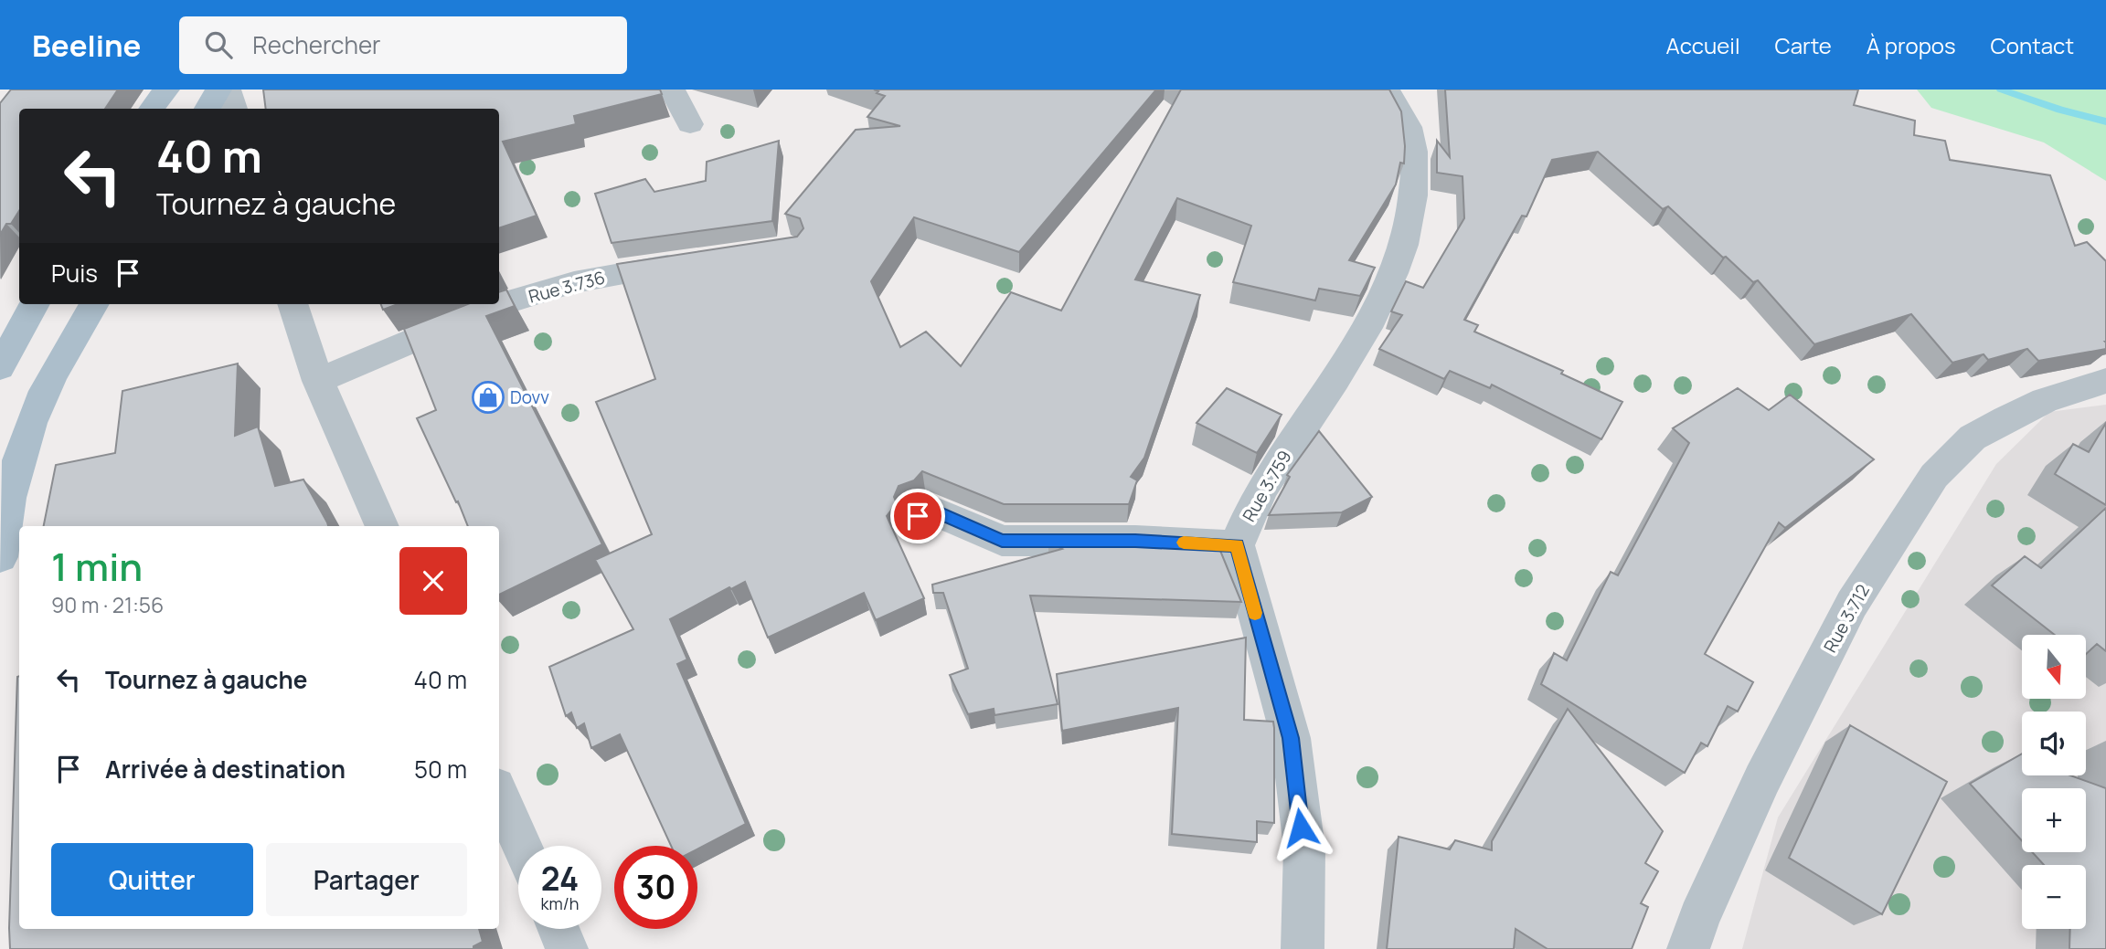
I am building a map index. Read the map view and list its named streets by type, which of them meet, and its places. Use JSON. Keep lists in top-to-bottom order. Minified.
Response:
{"streets":{"street":["Rue 3.736","Rue 3.759","Rue 3.712"]},"places":{"shop":["Dovv"]},"north":"bottom","page":{"header":"Beeline","search":"Rechercher","nav":["Accueil","Carte","À propos","Contact"],"turn":["40 m","Tournez à gauche"],"then":"Puis","heading":["1 min","90 m · 21:56"],"map_buttons":["+","−"],"list":[{"name":"Tournez à gauche","value":"40 m"},{"name":"Arrivée à destination","value":"50 m"}],"buttons":["Quitter","Partager"],"speed":"24 km/h","limit":"30"}}
